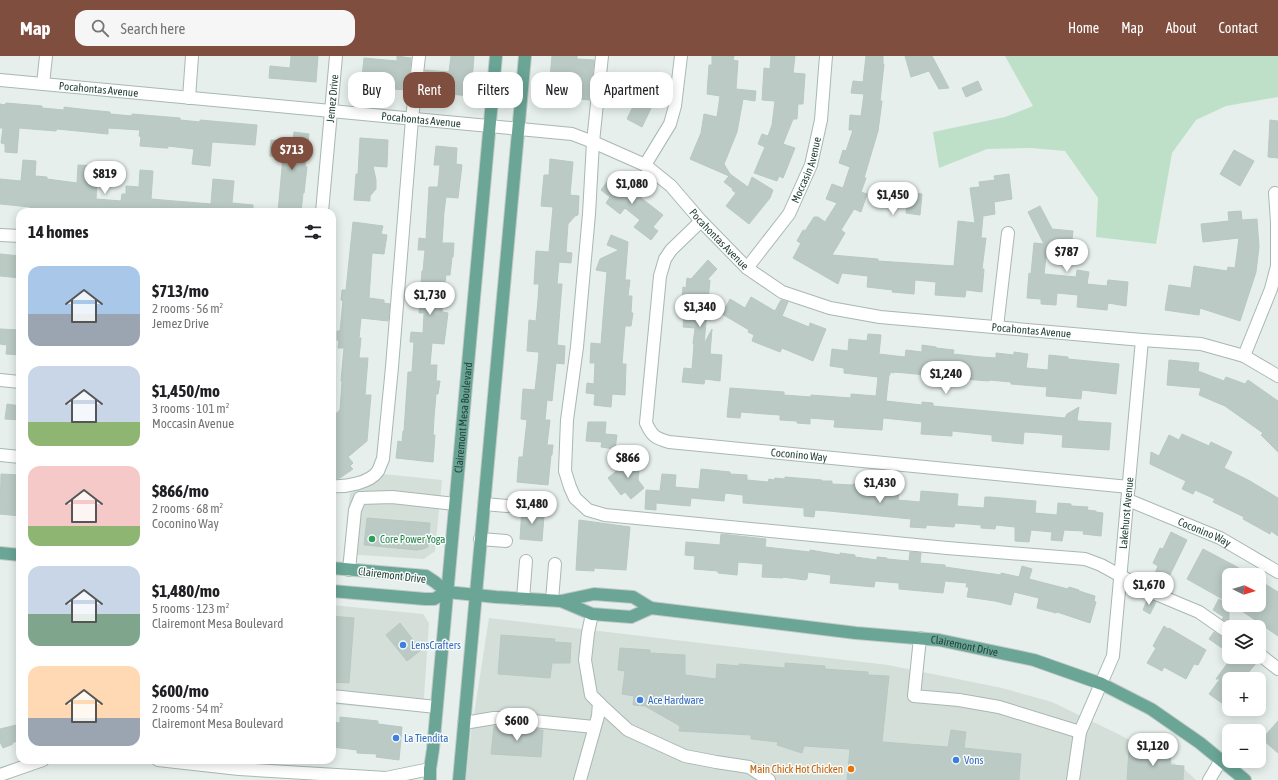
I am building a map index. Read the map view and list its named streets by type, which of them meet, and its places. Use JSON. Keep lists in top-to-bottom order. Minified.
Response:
{"streets":{"main road":["Clairemont Mesa Boulevard","Clairemont Drive"],"street":["Pocahontas Avenue","Jemez Drive","Moccasin Avenue","Coconino Way","Lakehurst Avenue"]},"crossings":[["Pocahontas Avenue","Jemez Drive"],["Pocahontas Avenue","Moccasin Avenue"],["Pocahontas Avenue","Clairemont Mesa Boulevard"],["Pocahontas Avenue","Coconino Way"],["Pocahontas Avenue","Lakehurst Avenue"],["Clairemont Mesa Boulevard","Clairemont Drive"],["Coconino Way","Lakehurst Avenue"],["Lakehurst Avenue","Clairemont Drive"]],"places":["Core Power Yoga","LensCrafters","Ace Hardware","La Tiendita","Vons","Main Chick Hot Chicken"],"north":"right","page":{"header":"Map","search":"Search here","nav":["Home","Map","About","Contact"],"chip":["Buy","Rent","Filters","New","Apartment"],"price":["$713","$819","$1,080","$1,450","$787","$1,730","$1,340","$1,240","$866","$1,430","$1,480","$1,670","$600","$1,120"],"heading":"14 homes","list":[{"name":"$713/mo","note":"2 rooms · 56 m² · Jemez Drive"},{"name":"$1,450/mo","note":"3 rooms · 101 m² · Moccasin Avenue"},{"name":"$866/mo","note":"2 rooms · 68 m² · Coconino Way"},{"name":"$1,480/mo","note":"5 rooms · 123 m² · Clairemont Mesa Boulevard"},{"name":"$600/mo","note":"2 rooms · 54 m² · Clairemont Mesa Boulevard"}],"map_buttons":["+","−"]}}
